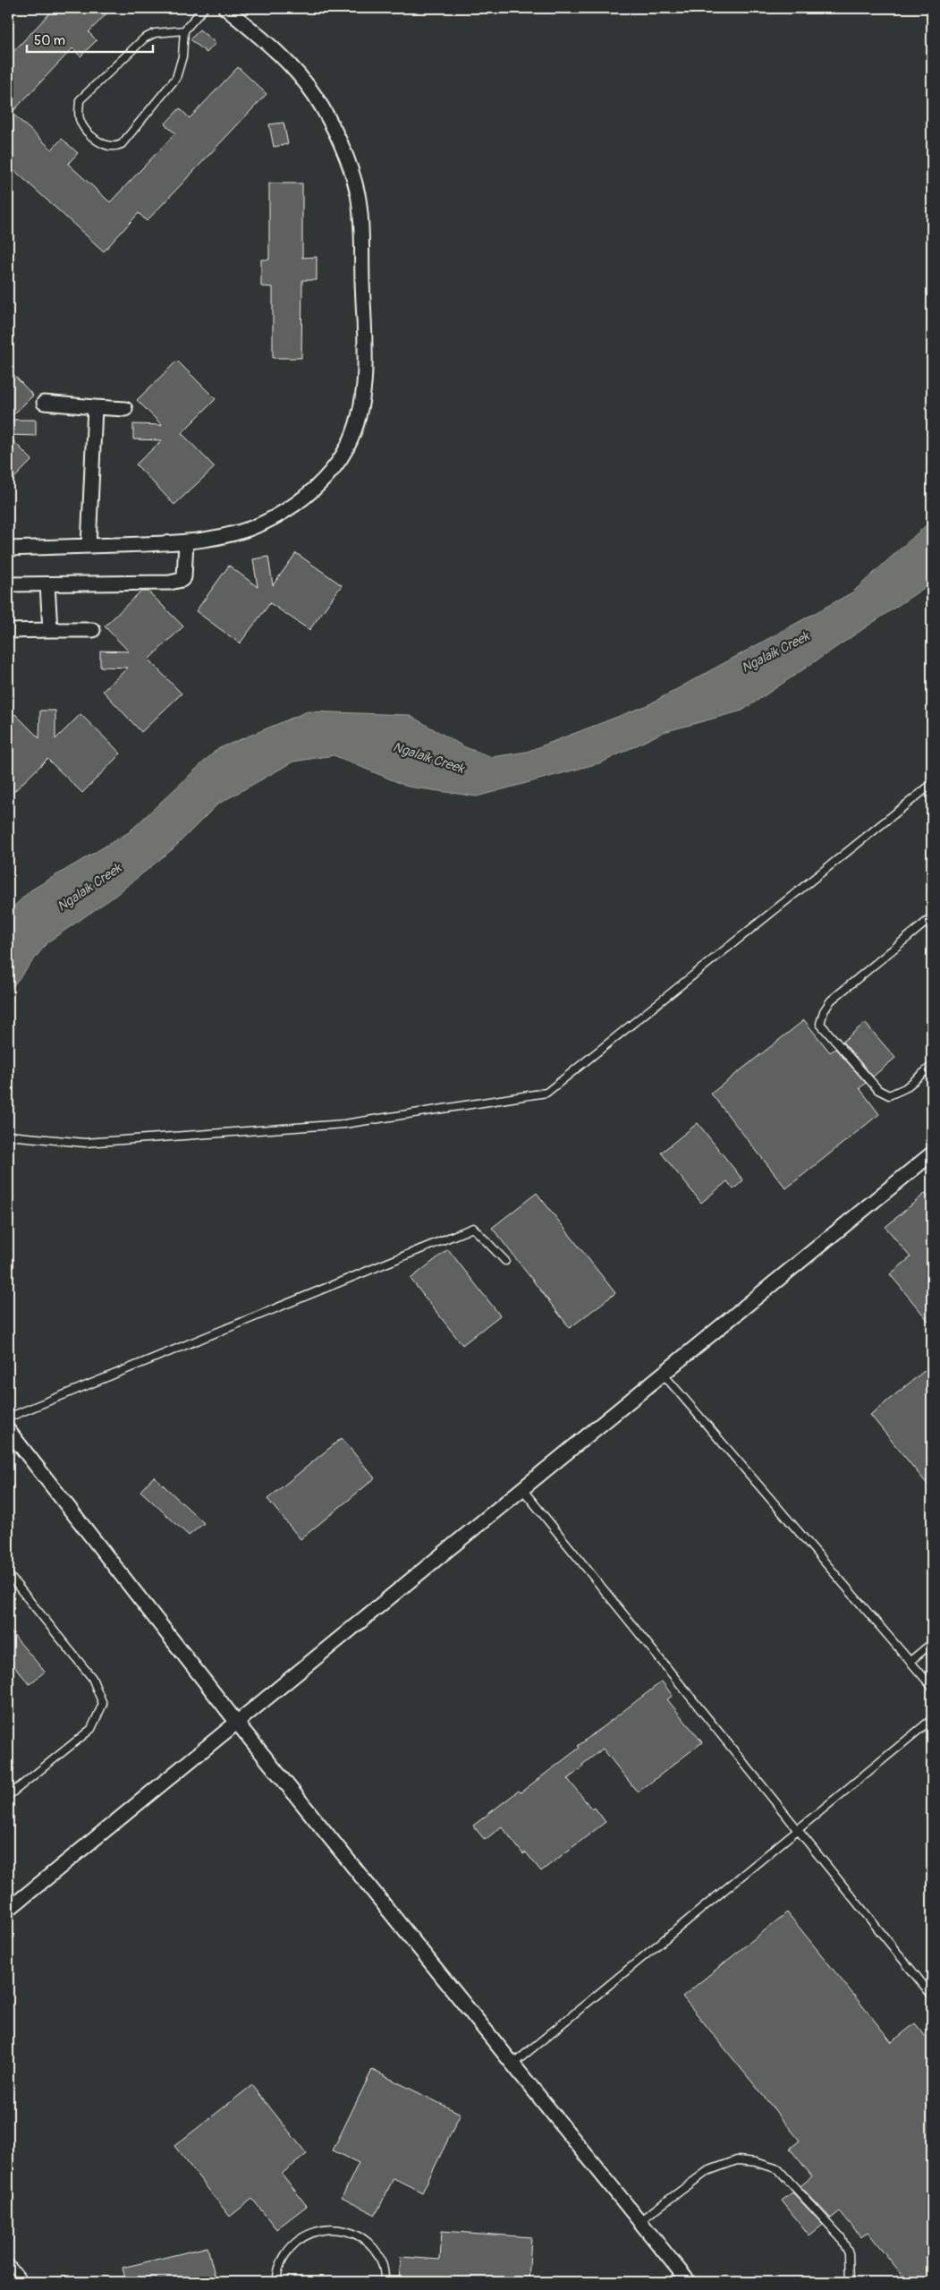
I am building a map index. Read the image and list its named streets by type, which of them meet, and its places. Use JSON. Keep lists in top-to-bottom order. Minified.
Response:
{"water":["Ngalaik Creek"],"scale_bar":"50 m"}
